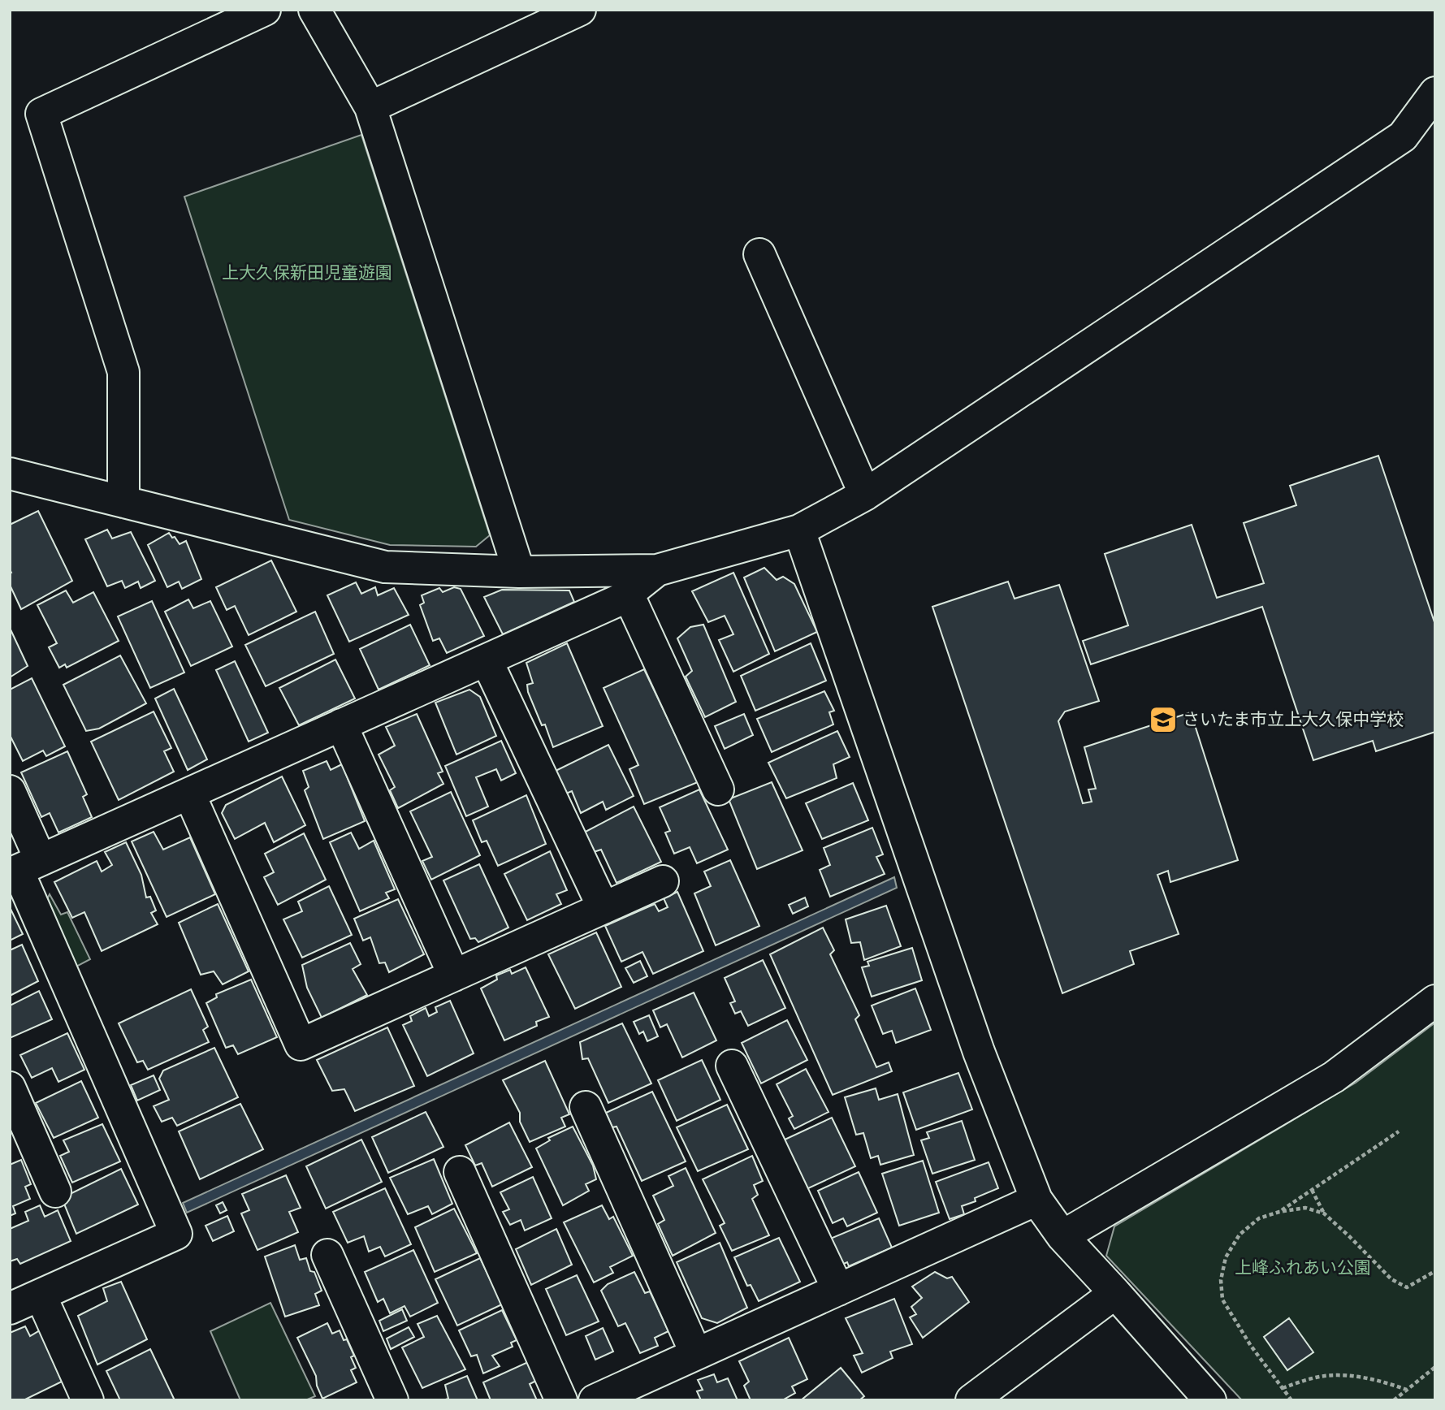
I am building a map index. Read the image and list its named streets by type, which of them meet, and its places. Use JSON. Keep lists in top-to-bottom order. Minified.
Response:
{"parks":["上大久保新田児童遊園","上峰ふれあい公園"],"places":{"school or university":["さいたま市立上大久保中学校"]}}
